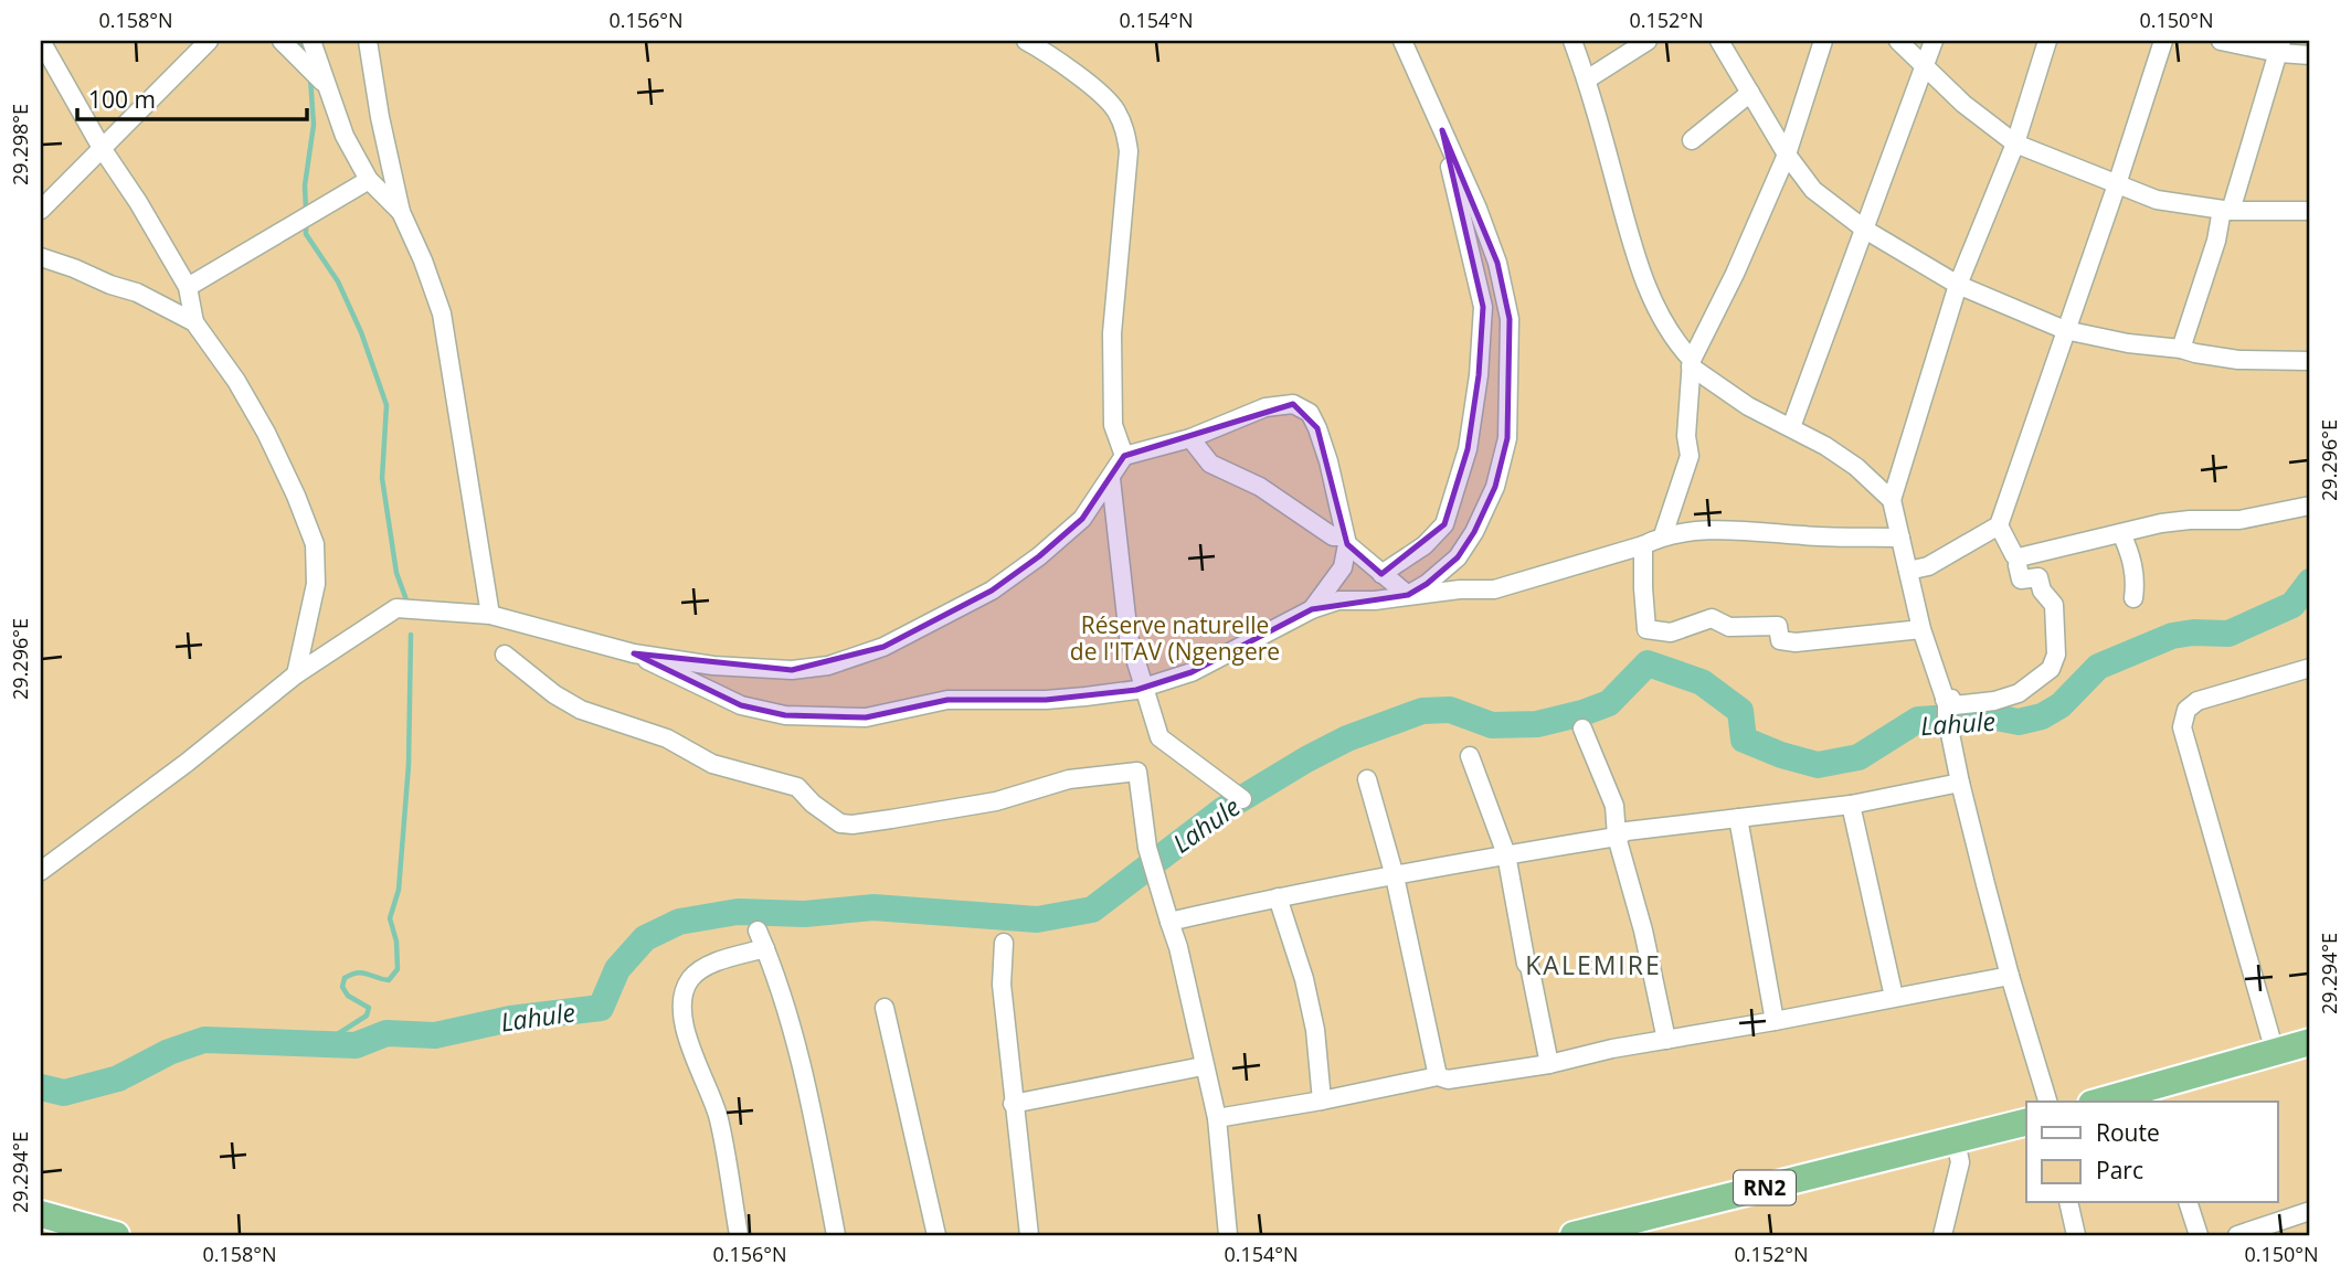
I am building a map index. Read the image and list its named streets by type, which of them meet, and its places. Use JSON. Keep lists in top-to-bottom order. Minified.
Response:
{"streets":{"highway":["RN2"]},"districts":["KALEMIRE"],"water":["Lahule"],"parks":["Réserve naturelle de l'ITAV (Ngengere"],"legend":["Route","Parc"],"scale_bar":"100 m","coordinates":["0.158°N","0.156°N","0.154°N","0.152°N","0.150°N","29.298°E","29.296°E","29.294°E"]}
